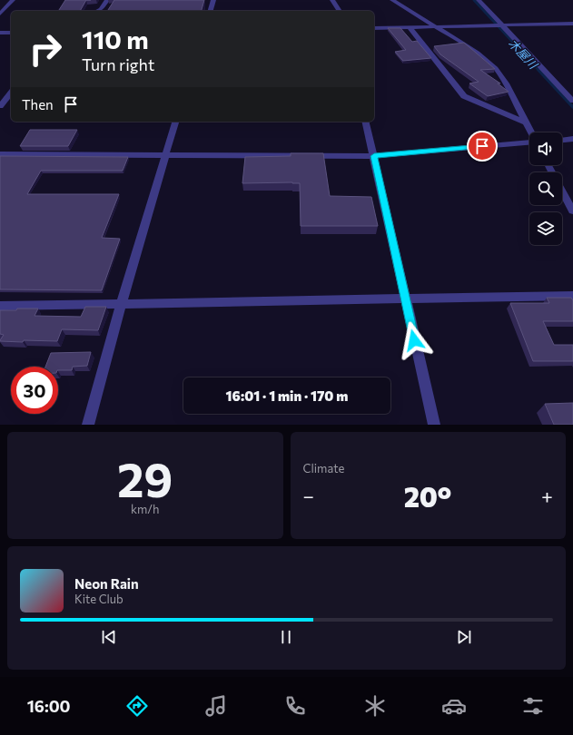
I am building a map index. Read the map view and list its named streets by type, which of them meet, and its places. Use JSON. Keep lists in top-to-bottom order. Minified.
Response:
{"water":["木屋川"],"page":{"turn":["110 m","Turn right"],"then":"Then","limit":"30","trip":"16:01 · 1 min · 170 m","tile":[["29","km/h"],"Climate"],"heat":["−","20°","+"],"song":["Neon Rain","Kite Club"],"tabs":"16:00"}}
